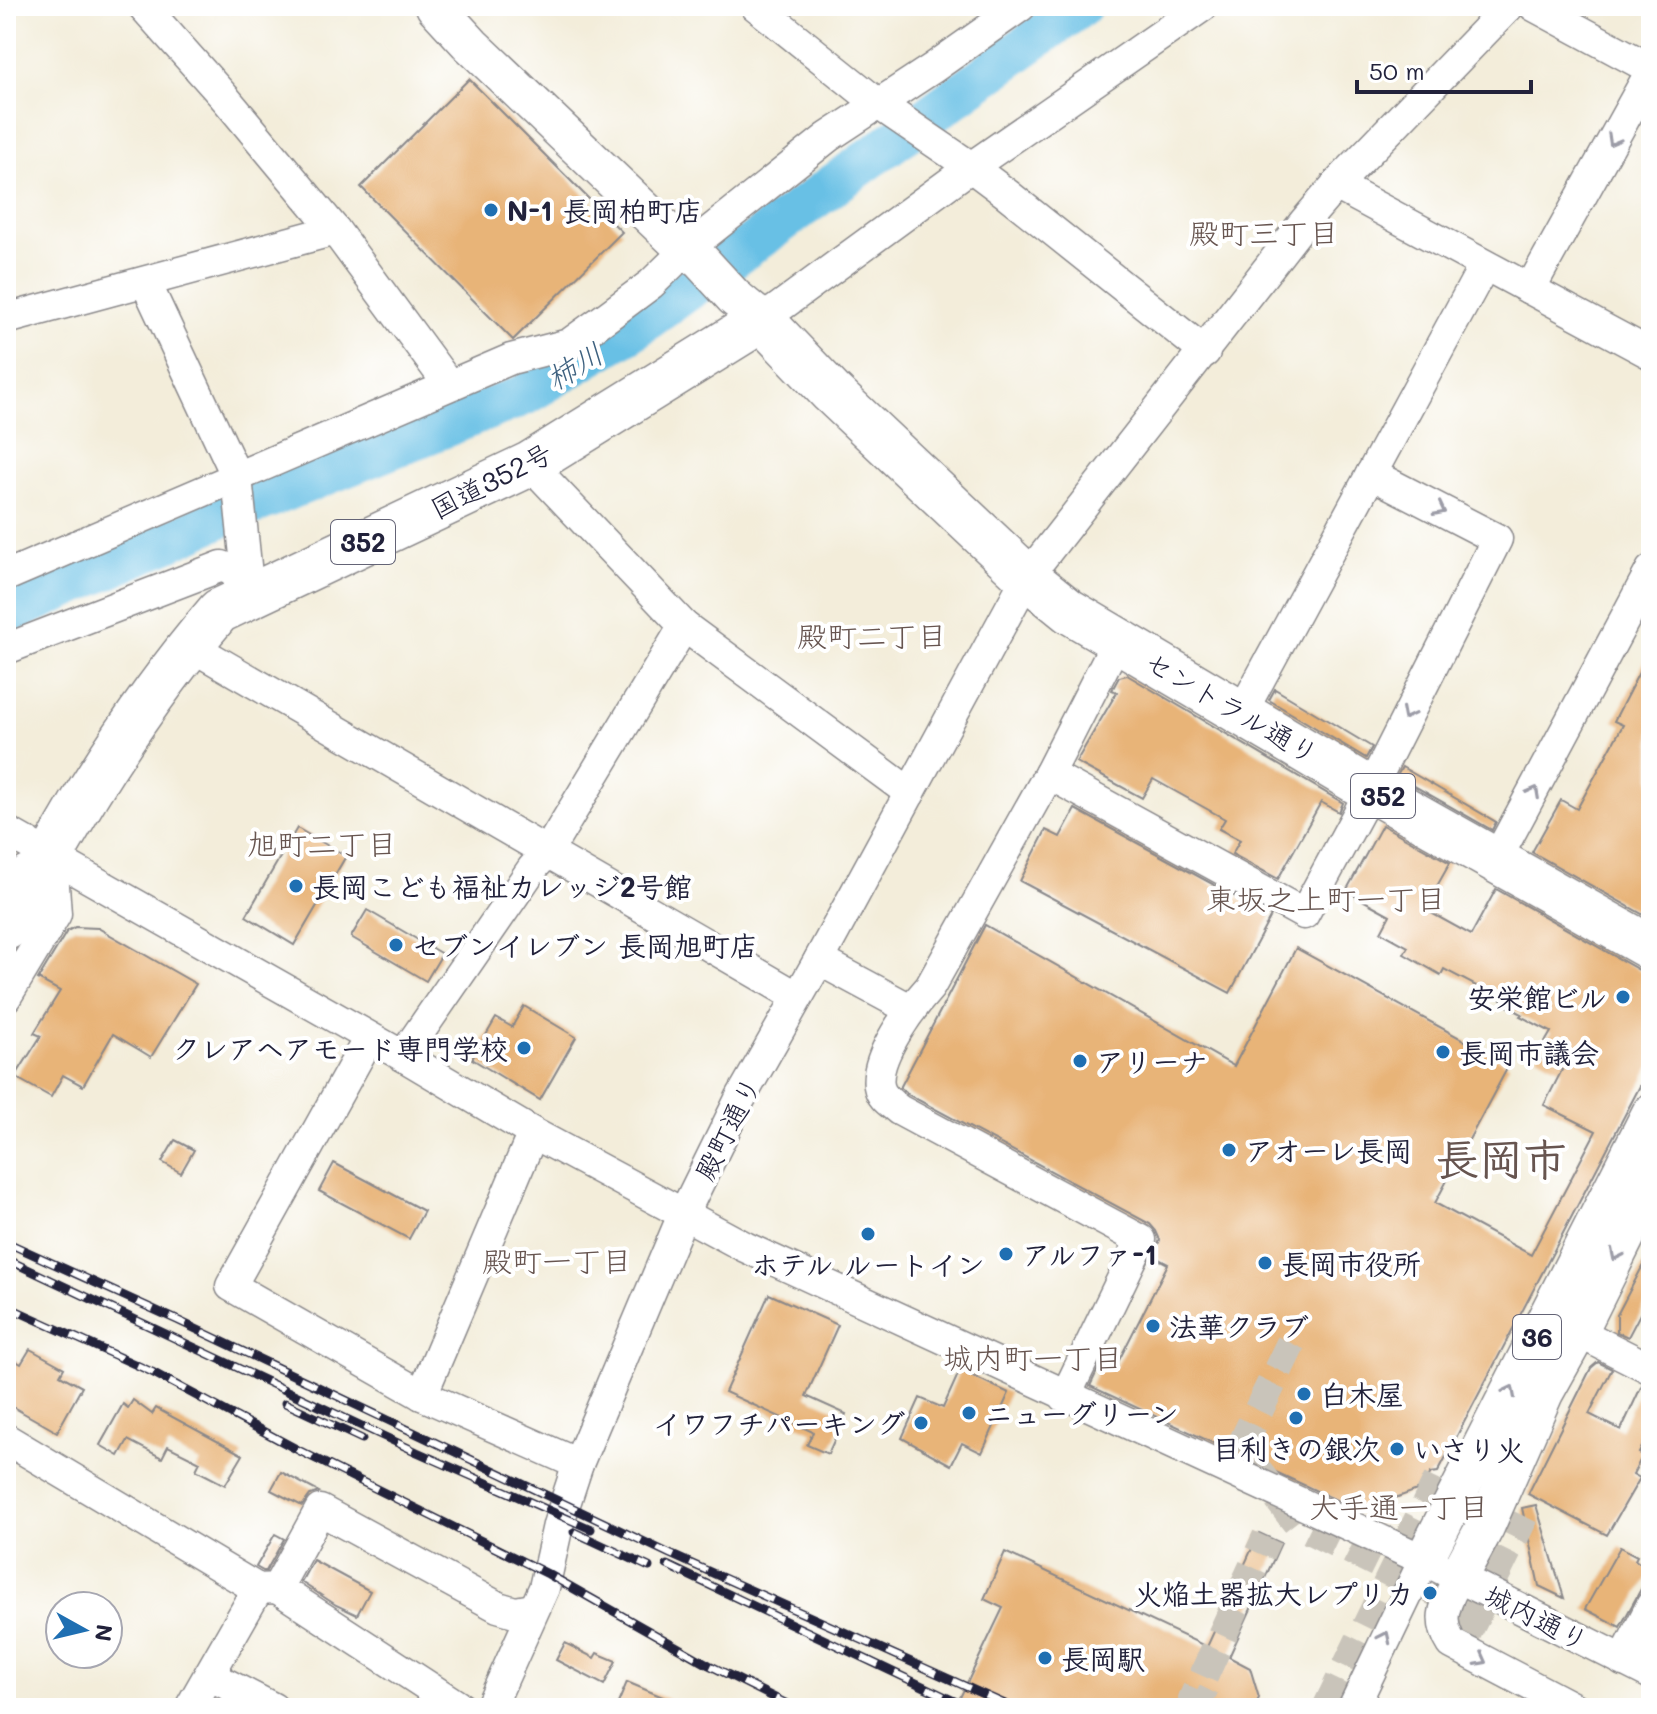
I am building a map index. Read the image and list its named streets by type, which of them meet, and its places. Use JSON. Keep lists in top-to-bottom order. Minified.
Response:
{"streets":{"highway":["国道352号","352","セントラル通り"],"main road":["36"],"street":["殿町通り","城内通り"]},"crossings":[["国道352号","352"],["国道352号","城内通り"],["352","セントラル通り"],["352","殿町通り"],["セントラル通り","殿町通り"],["殿町通り","城内通り"],["36","城内通り"]],"districts":["殿町三丁目","殿町二丁目","旭町二丁目","東坂之上町一丁目","長岡市","殿町一丁目","城内町一丁目","大手通一丁目"],"water":["柿川"],"places":["N-1 長岡柏町店","長岡こども福祉カレッジ2号館","セブンイレブン 長岡旭町店","安栄館ビル","クレアヘアモード専門学校","長岡市議会","アリーナ","アオーレ長岡","ホテル ルートイン","アルファ-1","長岡市役所","法華クラブ","白木屋","ニューグリーン","目利きの銀次","イワフチパーキング","いさり火","火焔土器拡大レプリカ","長岡駅"],"scale_bar":"50 m","north":"right"}
